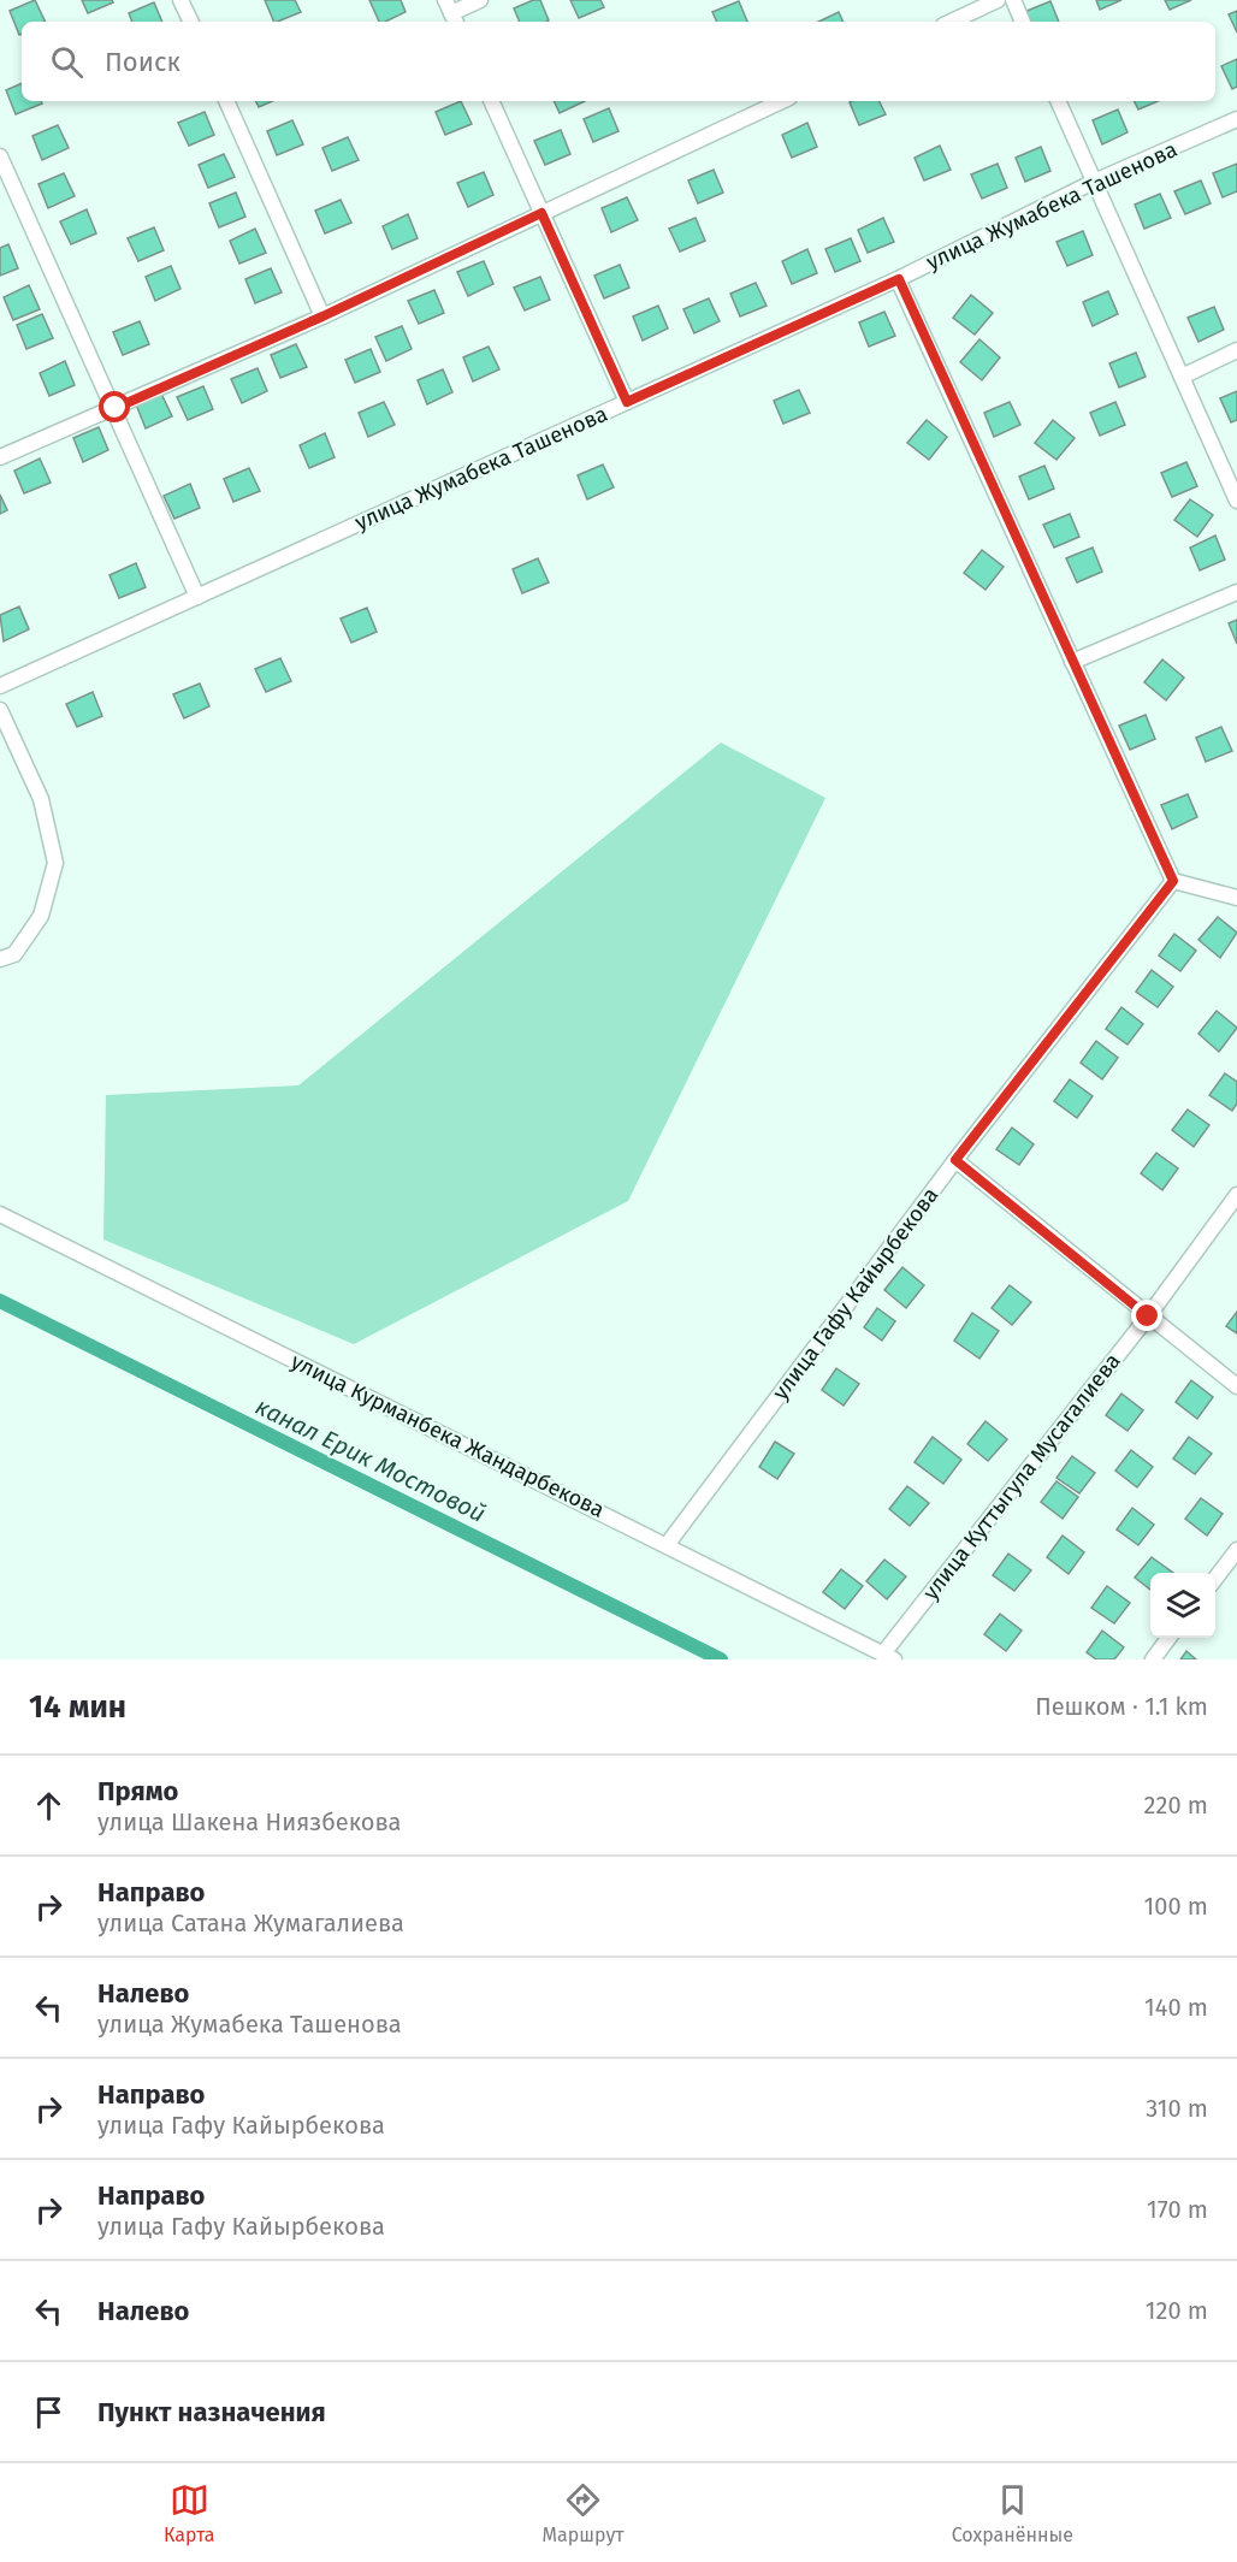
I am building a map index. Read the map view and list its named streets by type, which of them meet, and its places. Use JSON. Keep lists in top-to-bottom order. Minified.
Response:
{"streets":{"street":["улица Жумабека Ташенова","улица Гафу Кайырбекова","улица Курманбека Жандарбекова","улица Куттыгула Мусагалиева"]},"crossings":[["улица Гафу Кайырбекова","улица Курманбека Жандарбекова"],["улица Курманбека Жандарбекова","улица Куттыгула Мусагалиева"]],"water":["канал Ерик Мостовой"],"page":{"search":"Поиск","heading":["14 мин","Пешком · 1.1 km"],"list":[["Прямо","улица Шакена Ниязбекова","220 m"],["Направо","улица Сатана Жумагалиева","100 m"],["Налево","улица Жумабека Ташенова","140 m"],["Направо","улица Гафу Кайырбекова","310 m"],["Направо","улица Гафу Кайырбекова","170 m"],["Налево","120 m"],"Пункт назначения"],"nav":["Карта","Маршрут","Сохранённые"]}}
